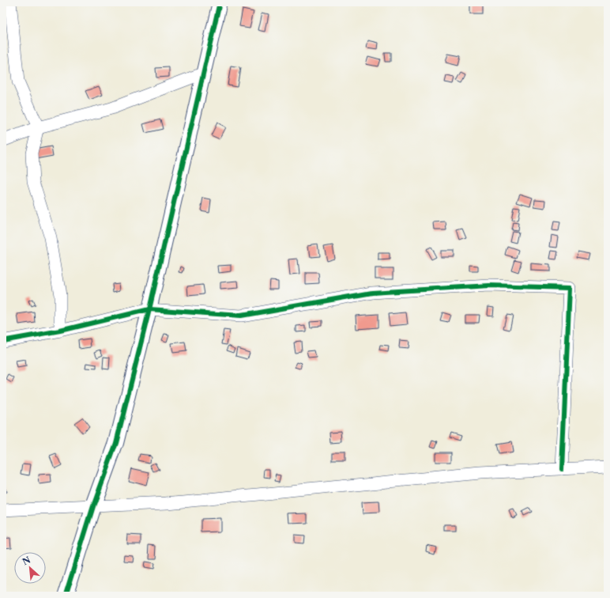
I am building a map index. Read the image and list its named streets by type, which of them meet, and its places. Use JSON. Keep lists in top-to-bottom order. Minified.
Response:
{"north":"top left"}
